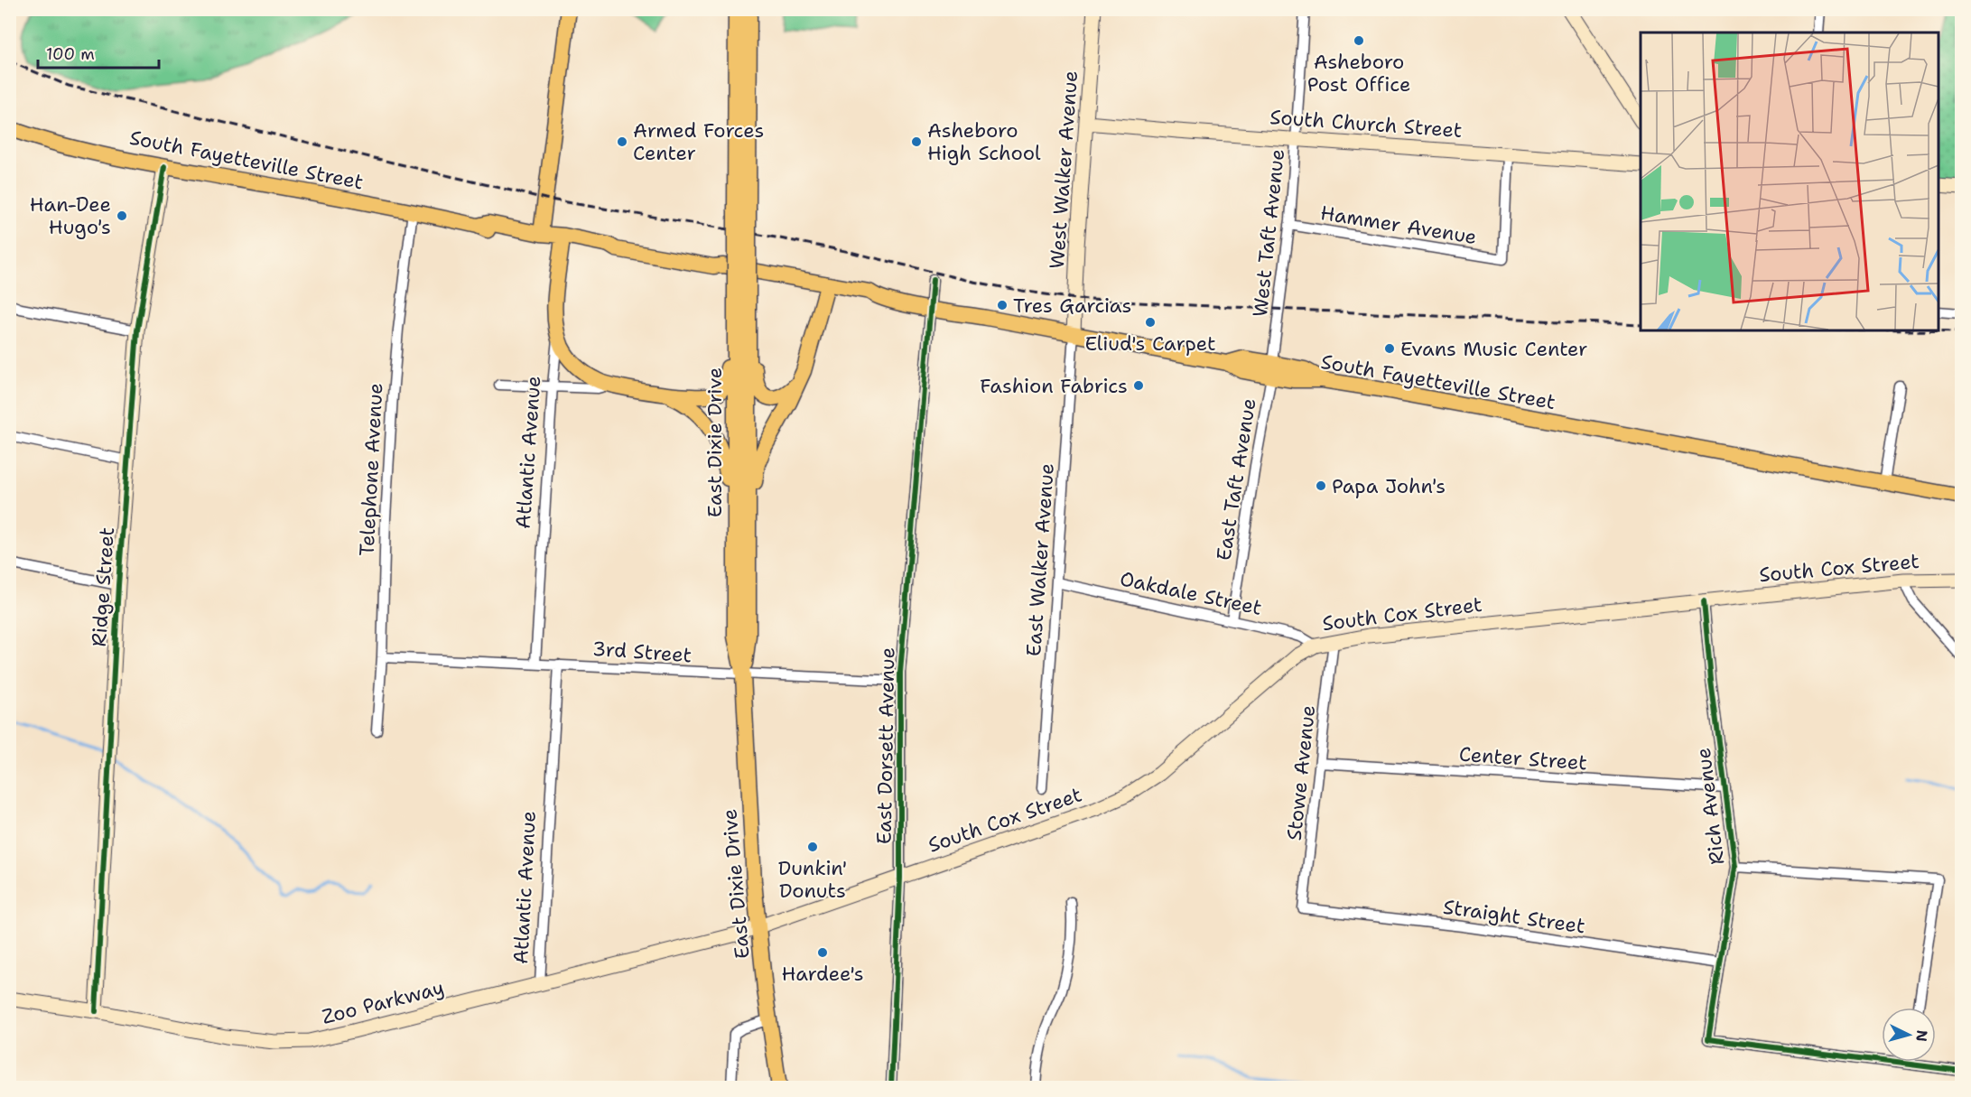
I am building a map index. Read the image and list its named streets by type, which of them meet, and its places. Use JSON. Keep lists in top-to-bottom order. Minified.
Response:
{"streets":{"main road":["South Church Street","South Fayetteville Street","West Walker Avenue","East Dixie Drive","Atlantic Avenue","South Cox Street","Ridge Street","Zoo Parkway"],"street":["Hammer Avenue","West Taft Avenue","Telephone Avenue","East Taft Avenue","East Walker Avenue","Oakdale Street","3rd Street","East Dorsett Avenue","Center Street","Stowe Avenue","Rich Avenue","Straight Street"]},"crossings":[["South Church Street","West Walker Avenue"],["South Church Street","Hammer Avenue"],["South Church Street","West Taft Avenue"],["South Fayetteville Street","West Walker Avenue"],["South Fayetteville Street","West Taft Avenue"],["South Fayetteville Street","Atlantic Avenue"],["South Fayetteville Street","Telephone Avenue"],["South Fayetteville Street","East Taft Avenue"],["South Fayetteville Street","East Walker Avenue"],["South Fayetteville Street","Ridge Street"],["South Fayetteville Street","East Dorsett Avenue"],["West Walker Avenue","East Walker Avenue"],["Hammer Avenue","West Taft Avenue"],["West Taft Avenue","East Taft Avenue"],["East Dixie Drive","South Cox Street"],["East Dixie Drive","3rd Street"],["East Dixie Drive","Zoo Parkway"],["Atlantic Avenue","3rd Street"],["Atlantic Avenue","Zoo Parkway"],["Telephone Avenue","3rd Street"],["East Taft Avenue","Oakdale Street"],["East Walker Avenue","Oakdale Street"],["South Cox Street","Oakdale Street"],["South Cox Street","East Dorsett Avenue"],["South Cox Street","Stowe Avenue"],["South Cox Street","Rich Avenue"],["South Cox Street","Zoo Parkway"],["Ridge Street","Zoo Parkway"],["3rd Street","East Dorsett Avenue"],["Center Street","Stowe Avenue"],["Center Street","Rich Avenue"],["Stowe Avenue","Straight Street"],["Rich Avenue","Straight Street"]],"places":["Asheboro Post Office","Armed Forces Center","Asheboro High School","Han-Dee Hugo's","Tres Garcias","Eliud's Carpet","Evans Music Center","Fashion Fabrics","Papa John's","Dunkin' Donuts","Hardee's"],"scale_bar":"100 m","north":"right"}
